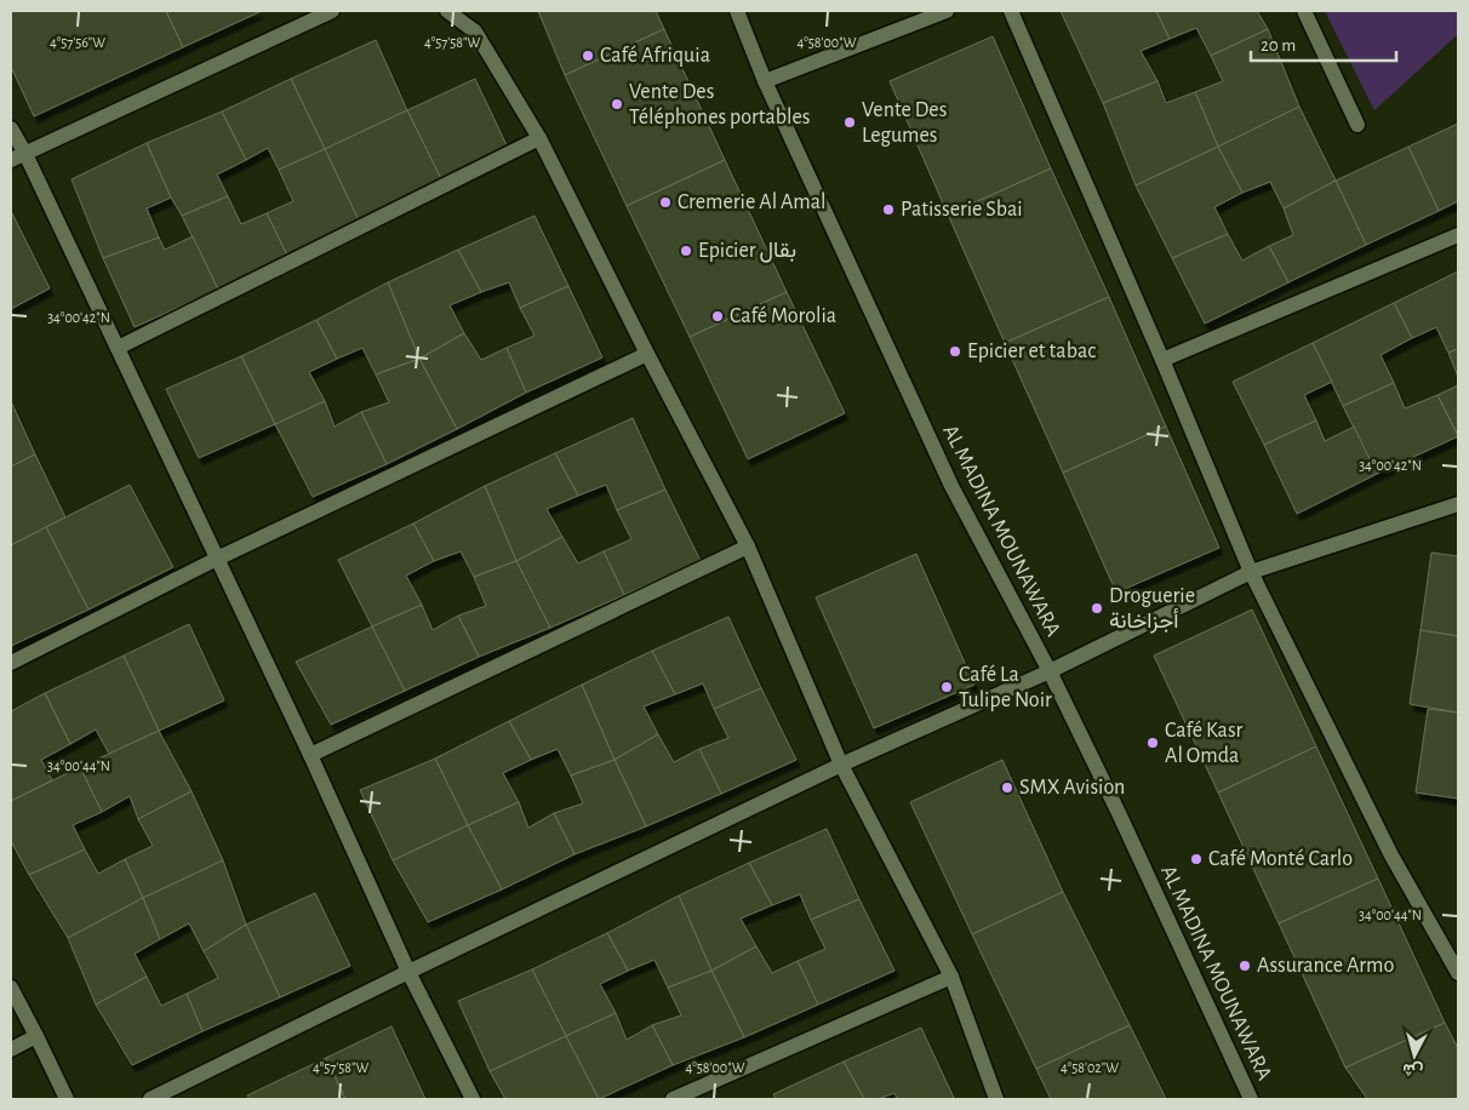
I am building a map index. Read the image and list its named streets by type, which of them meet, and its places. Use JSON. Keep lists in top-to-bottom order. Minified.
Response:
{"streets":{"street":["AL MADINA MOUNAWARA"]},"places":["Café Afriquia","Vente Des Téléphones portables","Vente Des Legumes","Cremerie Al Amal","Patisserie Sbai","Epicier بقال","Café Morolia","Epicier et tabac","Droguerie أجزاخانة","Café La Tulipe Noir","Café Kasr Al Omda","SMX Avision","Café Monté Carlo","Assurance Armo"],"scale_bar":"20 m","north":"bottom","coordinates":["4°57'56\"W","4°57'58\"W","4°58'00\"W","34°00'42\"N","34°00'44\"N","4°58'02\"W"]}
